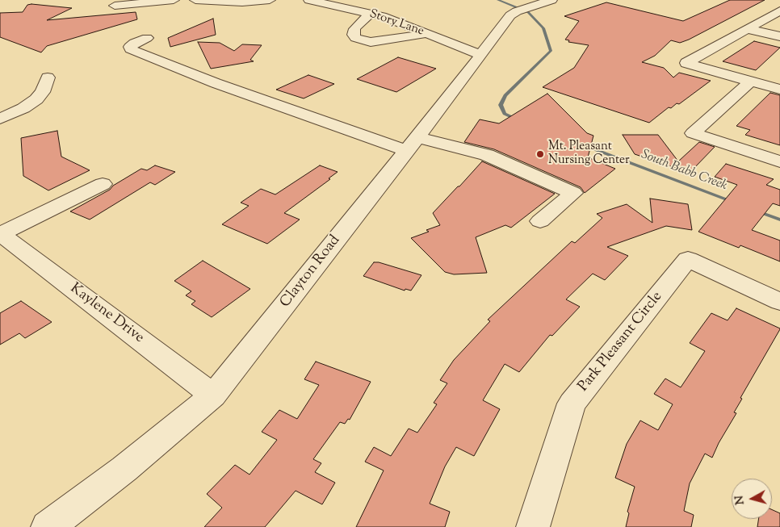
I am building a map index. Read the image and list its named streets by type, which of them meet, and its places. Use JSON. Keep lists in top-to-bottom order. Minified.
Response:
{"streets":{"street":["Story Lane","Clayton Road","Kaylene Drive","Park Pleasant Circle"]},"crossings":[["Story Lane","Clayton Road"],["Clayton Road","Kaylene Drive"]],"water":["South Babb Creek"],"places":["Mt. Pleasant Nursing Center"],"north":"left"}
